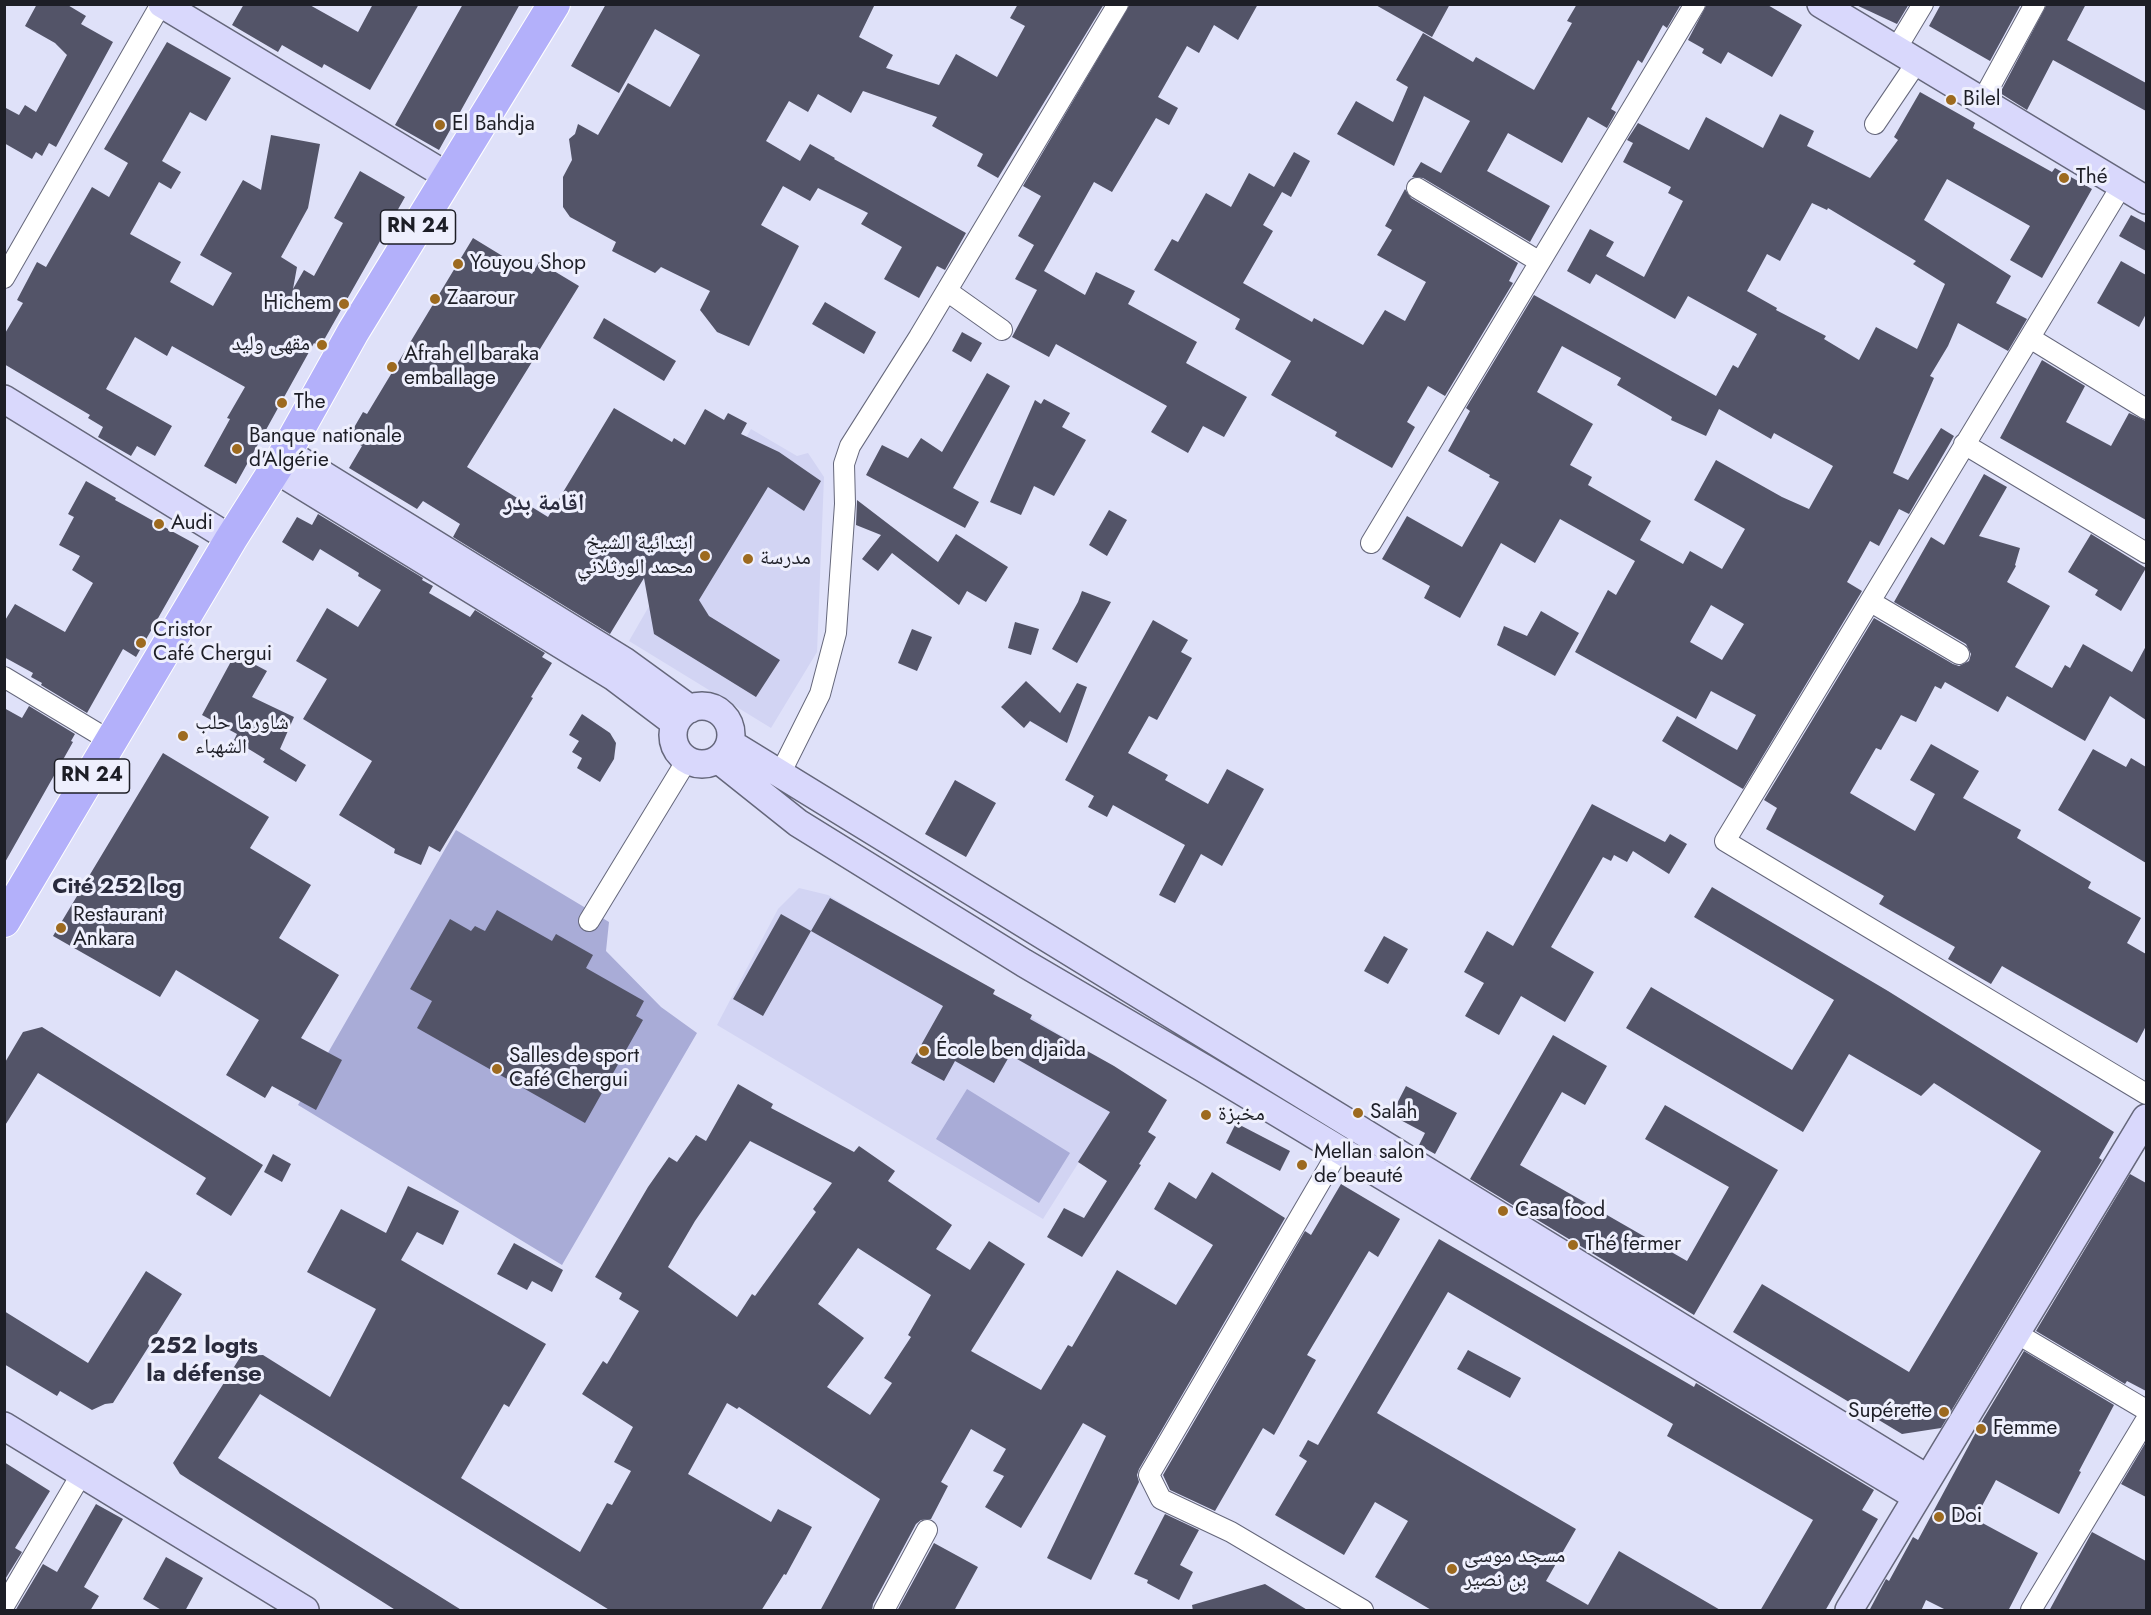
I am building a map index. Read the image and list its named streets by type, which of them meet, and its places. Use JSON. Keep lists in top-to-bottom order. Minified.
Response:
{"streets":{"main road":["RN 24"]},"districts":["اقامة بدر","Cité 252 log","252 logts la défense"],"places":["Bilel","El Bahdja","Thé","Youyou Shop","Zaarour","Hichem","مقهى وليد","Afrah el baraka emballage","The","Banque nationale d'Algérie","Audi","ابتدائية الشيخ محمد الورثلاني","مدرسة","Cristor Café Chergui","شاورما حلب الشهباء","Restaurant Ankara","École ben djaida","Salles de sport Café Chergui","Salah","مخبزة","Mellan salon de beauté","Casa food","Thé fermer","Supérette","Femme","Doi","مسجد موسى بن نصير"]}
